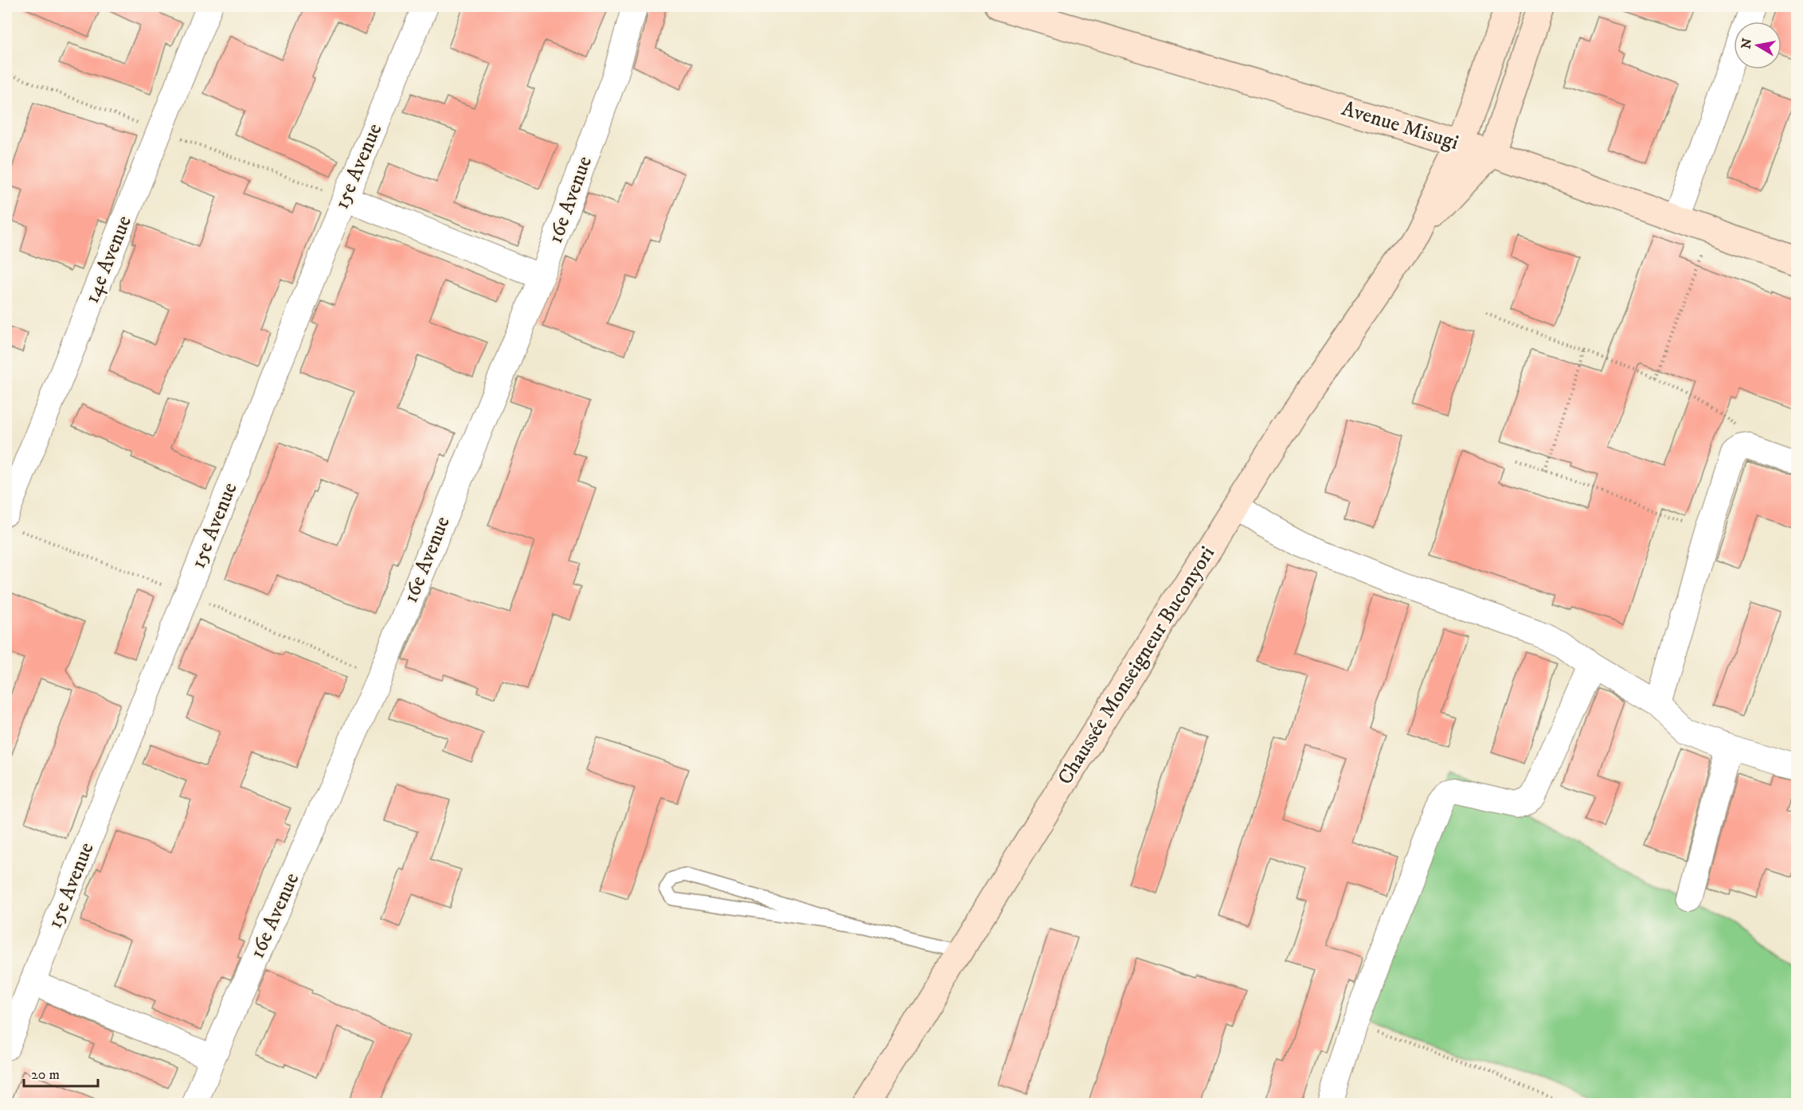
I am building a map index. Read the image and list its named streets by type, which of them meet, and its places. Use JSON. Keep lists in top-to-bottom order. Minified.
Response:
{"streets":{"street":["Avenue Misugi","15e Avenue","16e Avenue","14e Avenue","Chaussée Monseigneur Buconyori"]},"crossings":[["Avenue Misugi","Chaussée Monseigneur Buconyori"]],"scale_bar":"20 m","north":"left"}
